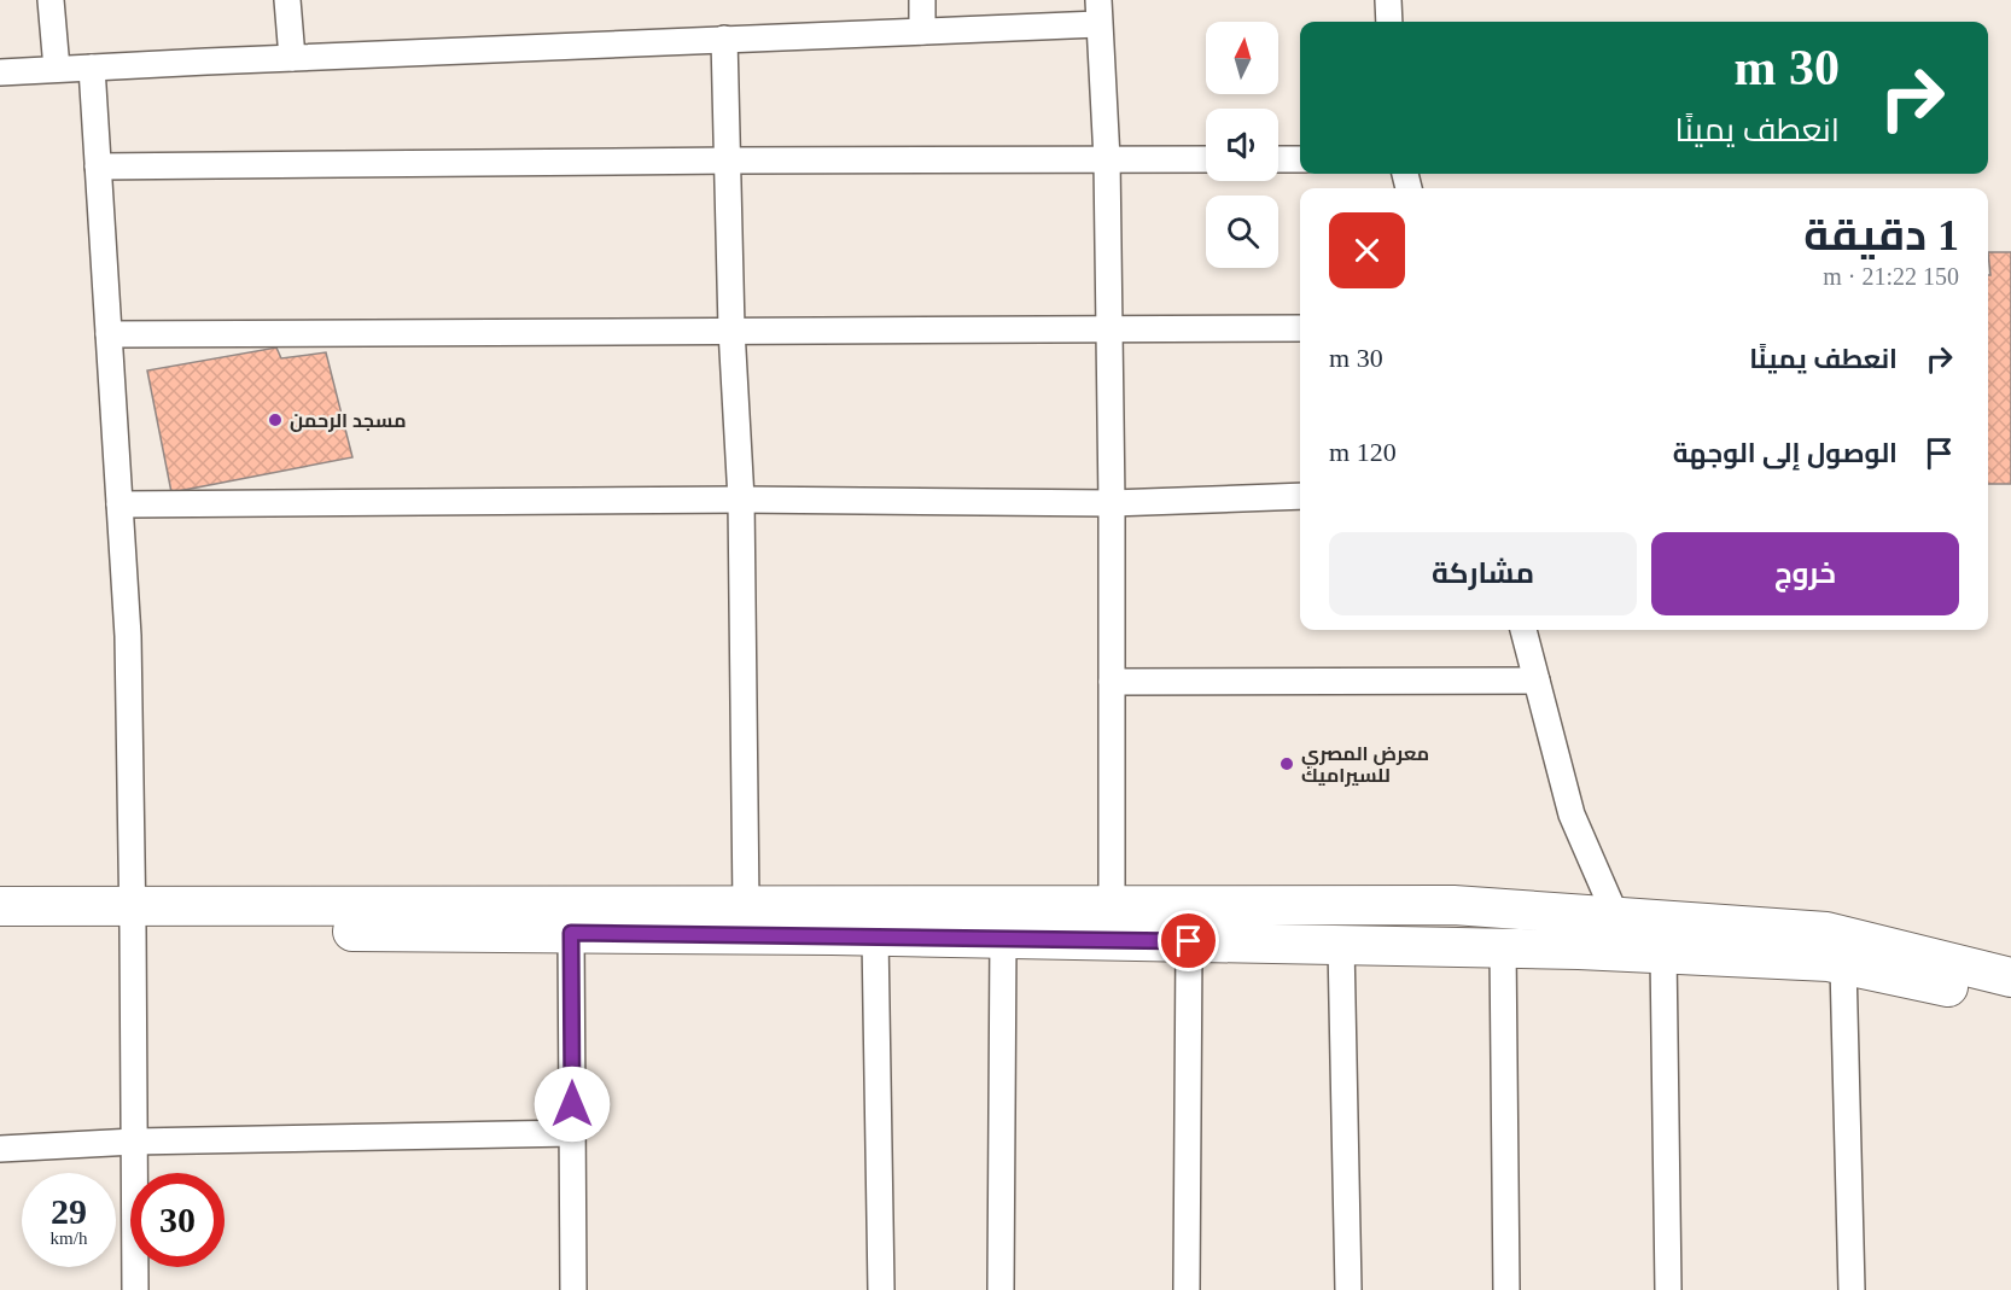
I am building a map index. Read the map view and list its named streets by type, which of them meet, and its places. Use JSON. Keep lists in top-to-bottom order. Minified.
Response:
{"places":["مسجد الرحمن","معرض المصري للسيراميك"],"north":"top","page":{"turn":["30 m","انعطف يمينًا"],"heading":["1 دقيقة","150 m · 21:22"],"list":[{"name":"انعطف يمينًا","value":"30 m"},{"name":"الوصول إلى الوجهة","value":"120 m"}],"buttons":["خروج","مشاركة"],"speed":"29 km/h","limit":"30"}}
